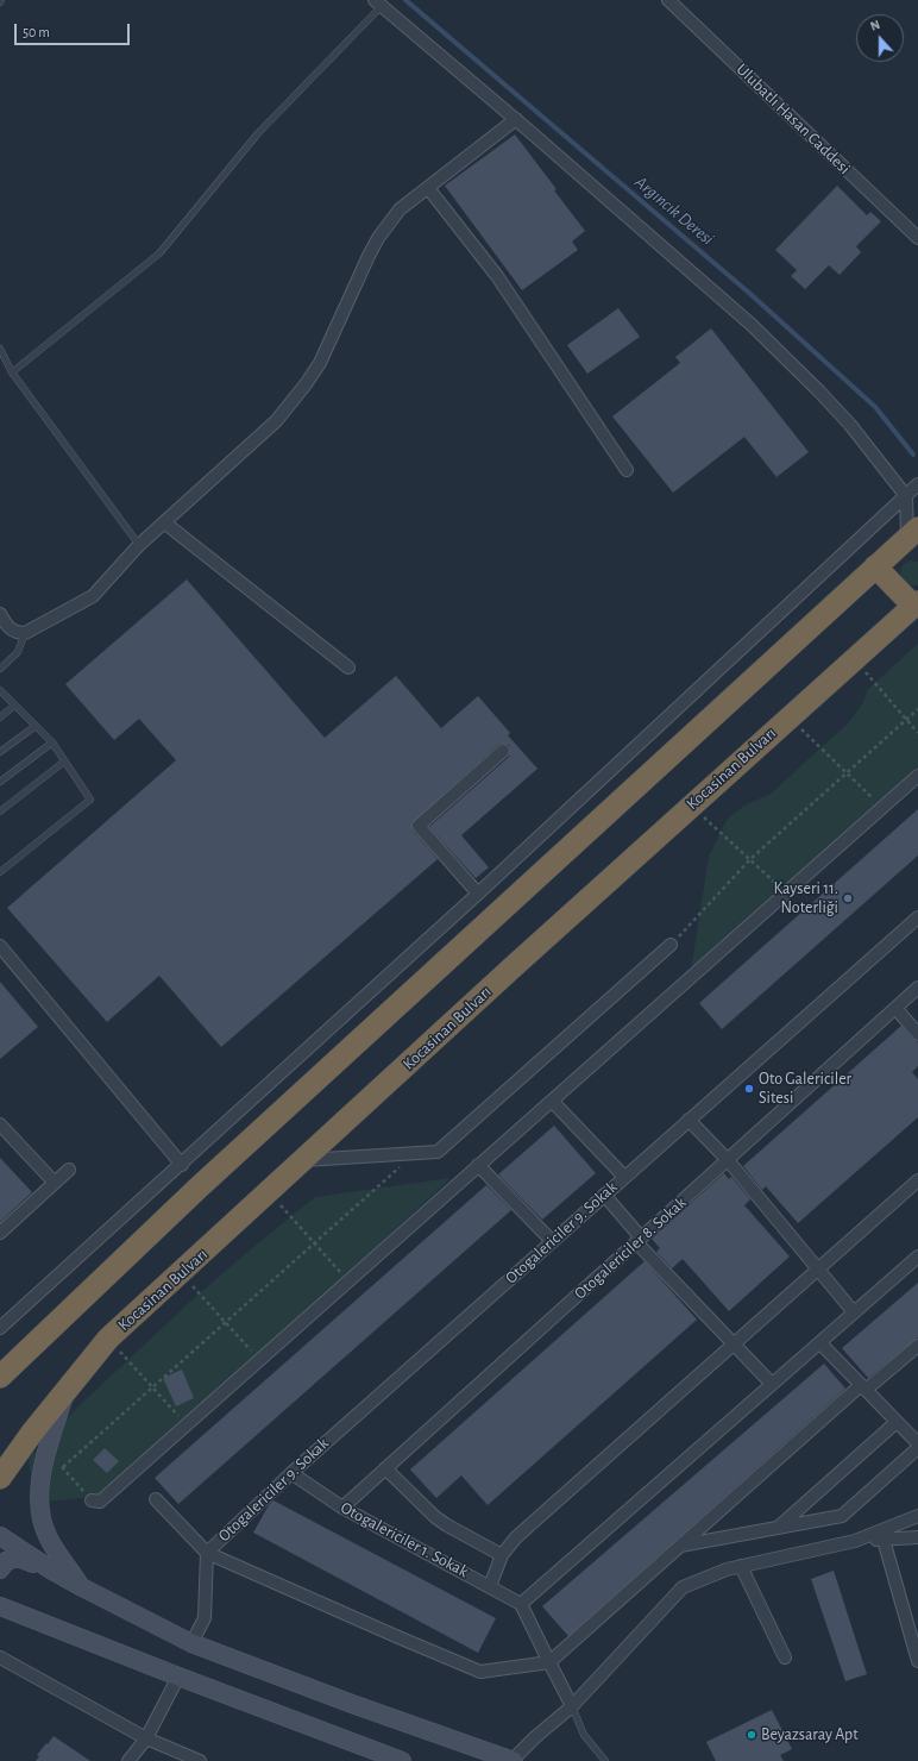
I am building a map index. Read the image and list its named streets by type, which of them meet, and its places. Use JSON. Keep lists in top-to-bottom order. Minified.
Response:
{"streets":{"highway":["Kocasinan Bulvarı"],"street":["Ulubatlı Hasan Caddesi","Otogalericiler 9. Sokak","Otogalericiler 8. Sokak","Otogalericiler 1. Sokak"]},"crossings":[["Otogalericiler 9. Sokak","Otogalericiler 1. Sokak"],["Otogalericiler 8. Sokak","Otogalericiler 1. Sokak"]],"water":["Argıncık Deresi"],"places":["Kayseri 11. Noterliği","Oto Galericiler Sitesi","Beyazsaray Apt"],"scale_bar":"50 m","north":"top"}
